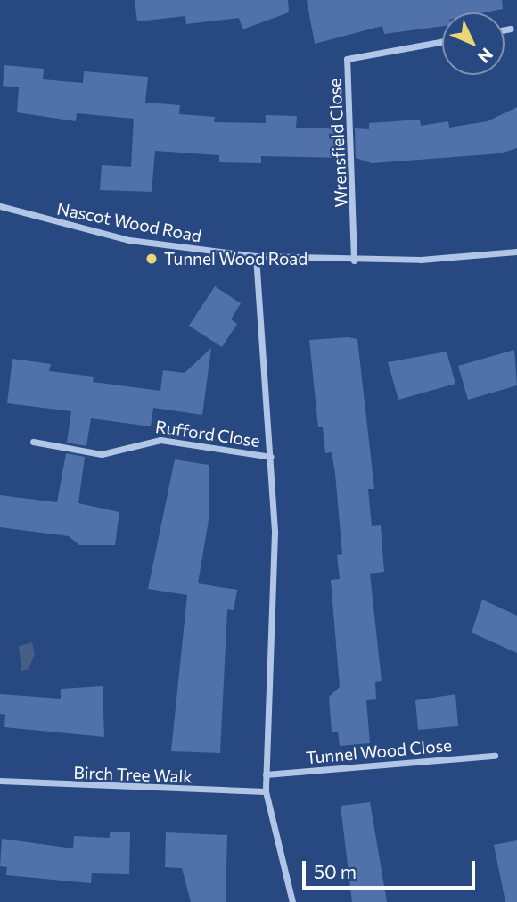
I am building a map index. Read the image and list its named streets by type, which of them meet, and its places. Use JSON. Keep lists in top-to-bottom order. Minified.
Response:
{"streets":{"street":["Wrensfield Close","Nascot Wood Road","Rufford Close","Tunnel Wood Close","Birch Tree Walk"]},"crossings":[["Wrensfield Close","Nascot Wood Road"]],"places":["Tunnel Wood Road"],"scale_bar":"50 m","north":"bottom right"}
